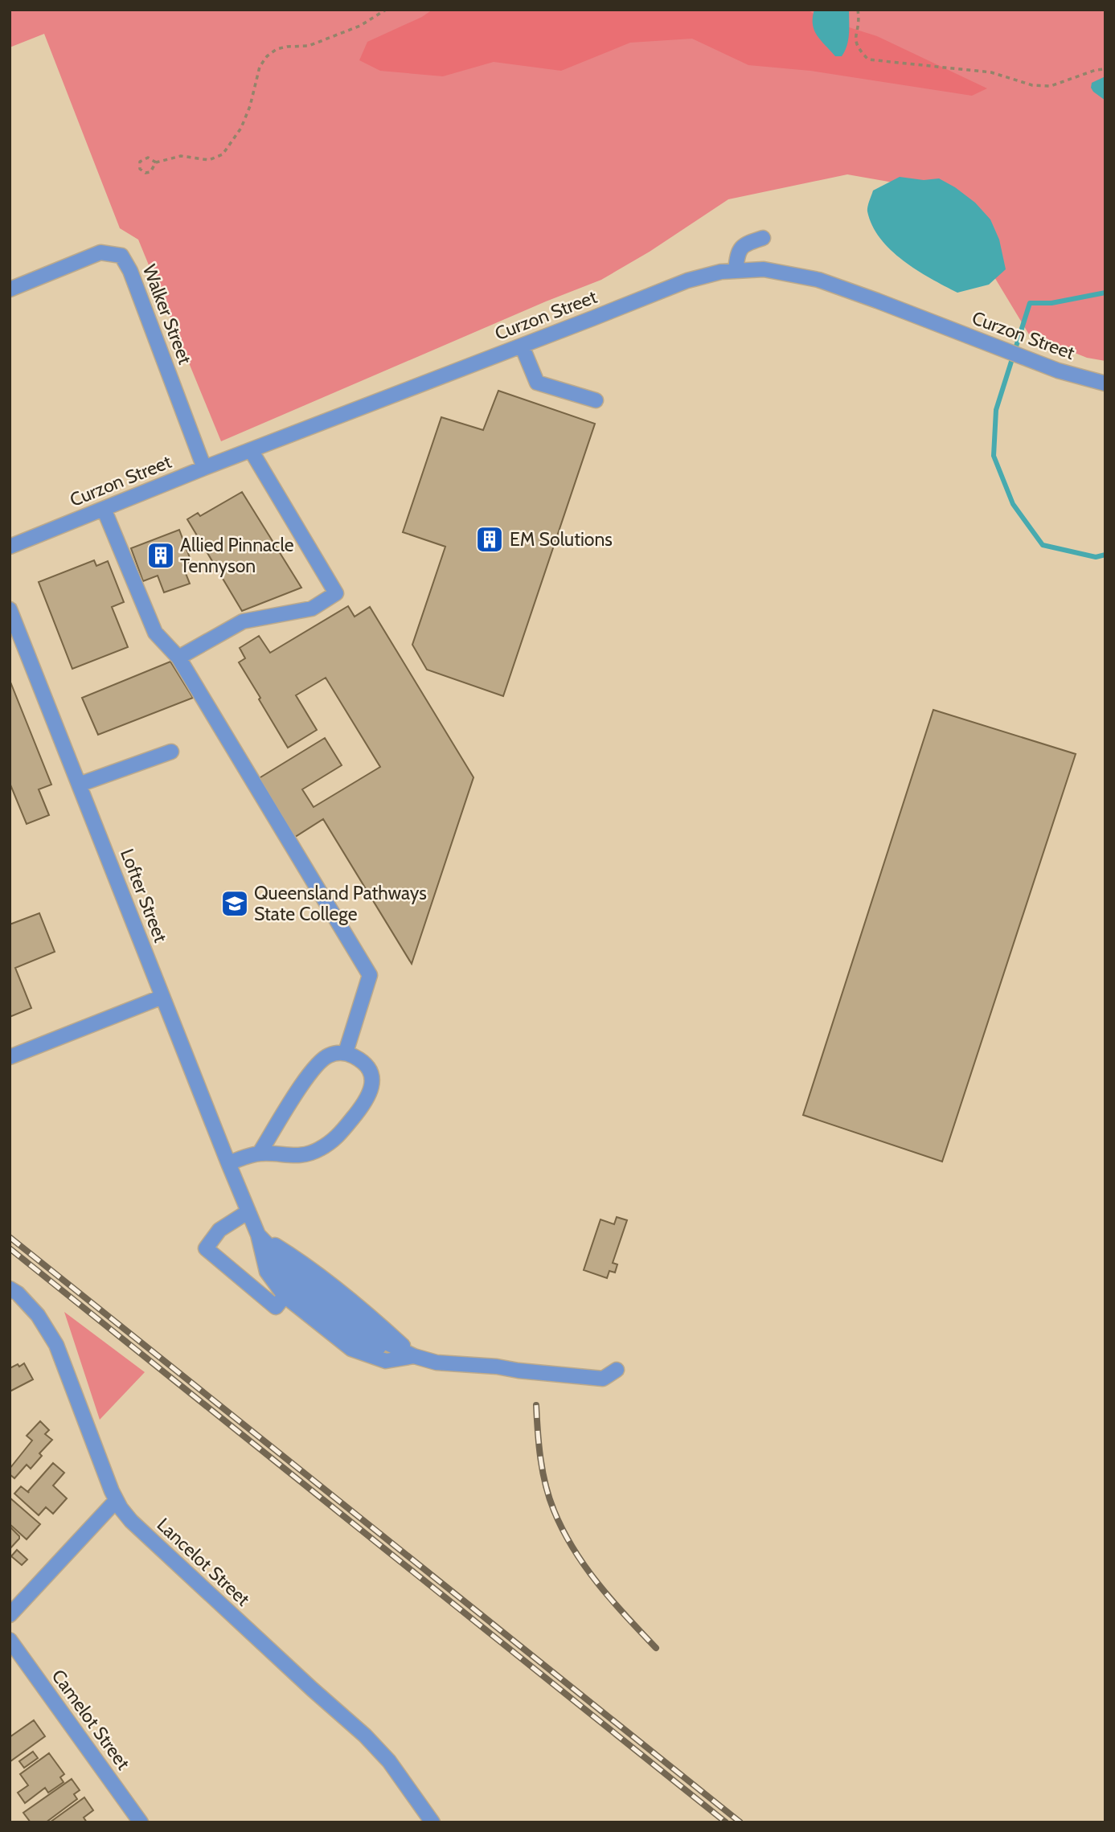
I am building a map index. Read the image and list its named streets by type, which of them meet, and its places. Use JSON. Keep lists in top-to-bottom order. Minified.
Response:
{"streets":{"street":["Walker Street","Curzon Street","Lofter Street","Lancelot Street","Camelot Street"]},"crossings":[["Walker Street","Curzon Street"]],"places":{"building":["EM Solutions","Allied Pinnacle Tennyson"],"school or university":["Queensland Pathways State College"]}}
